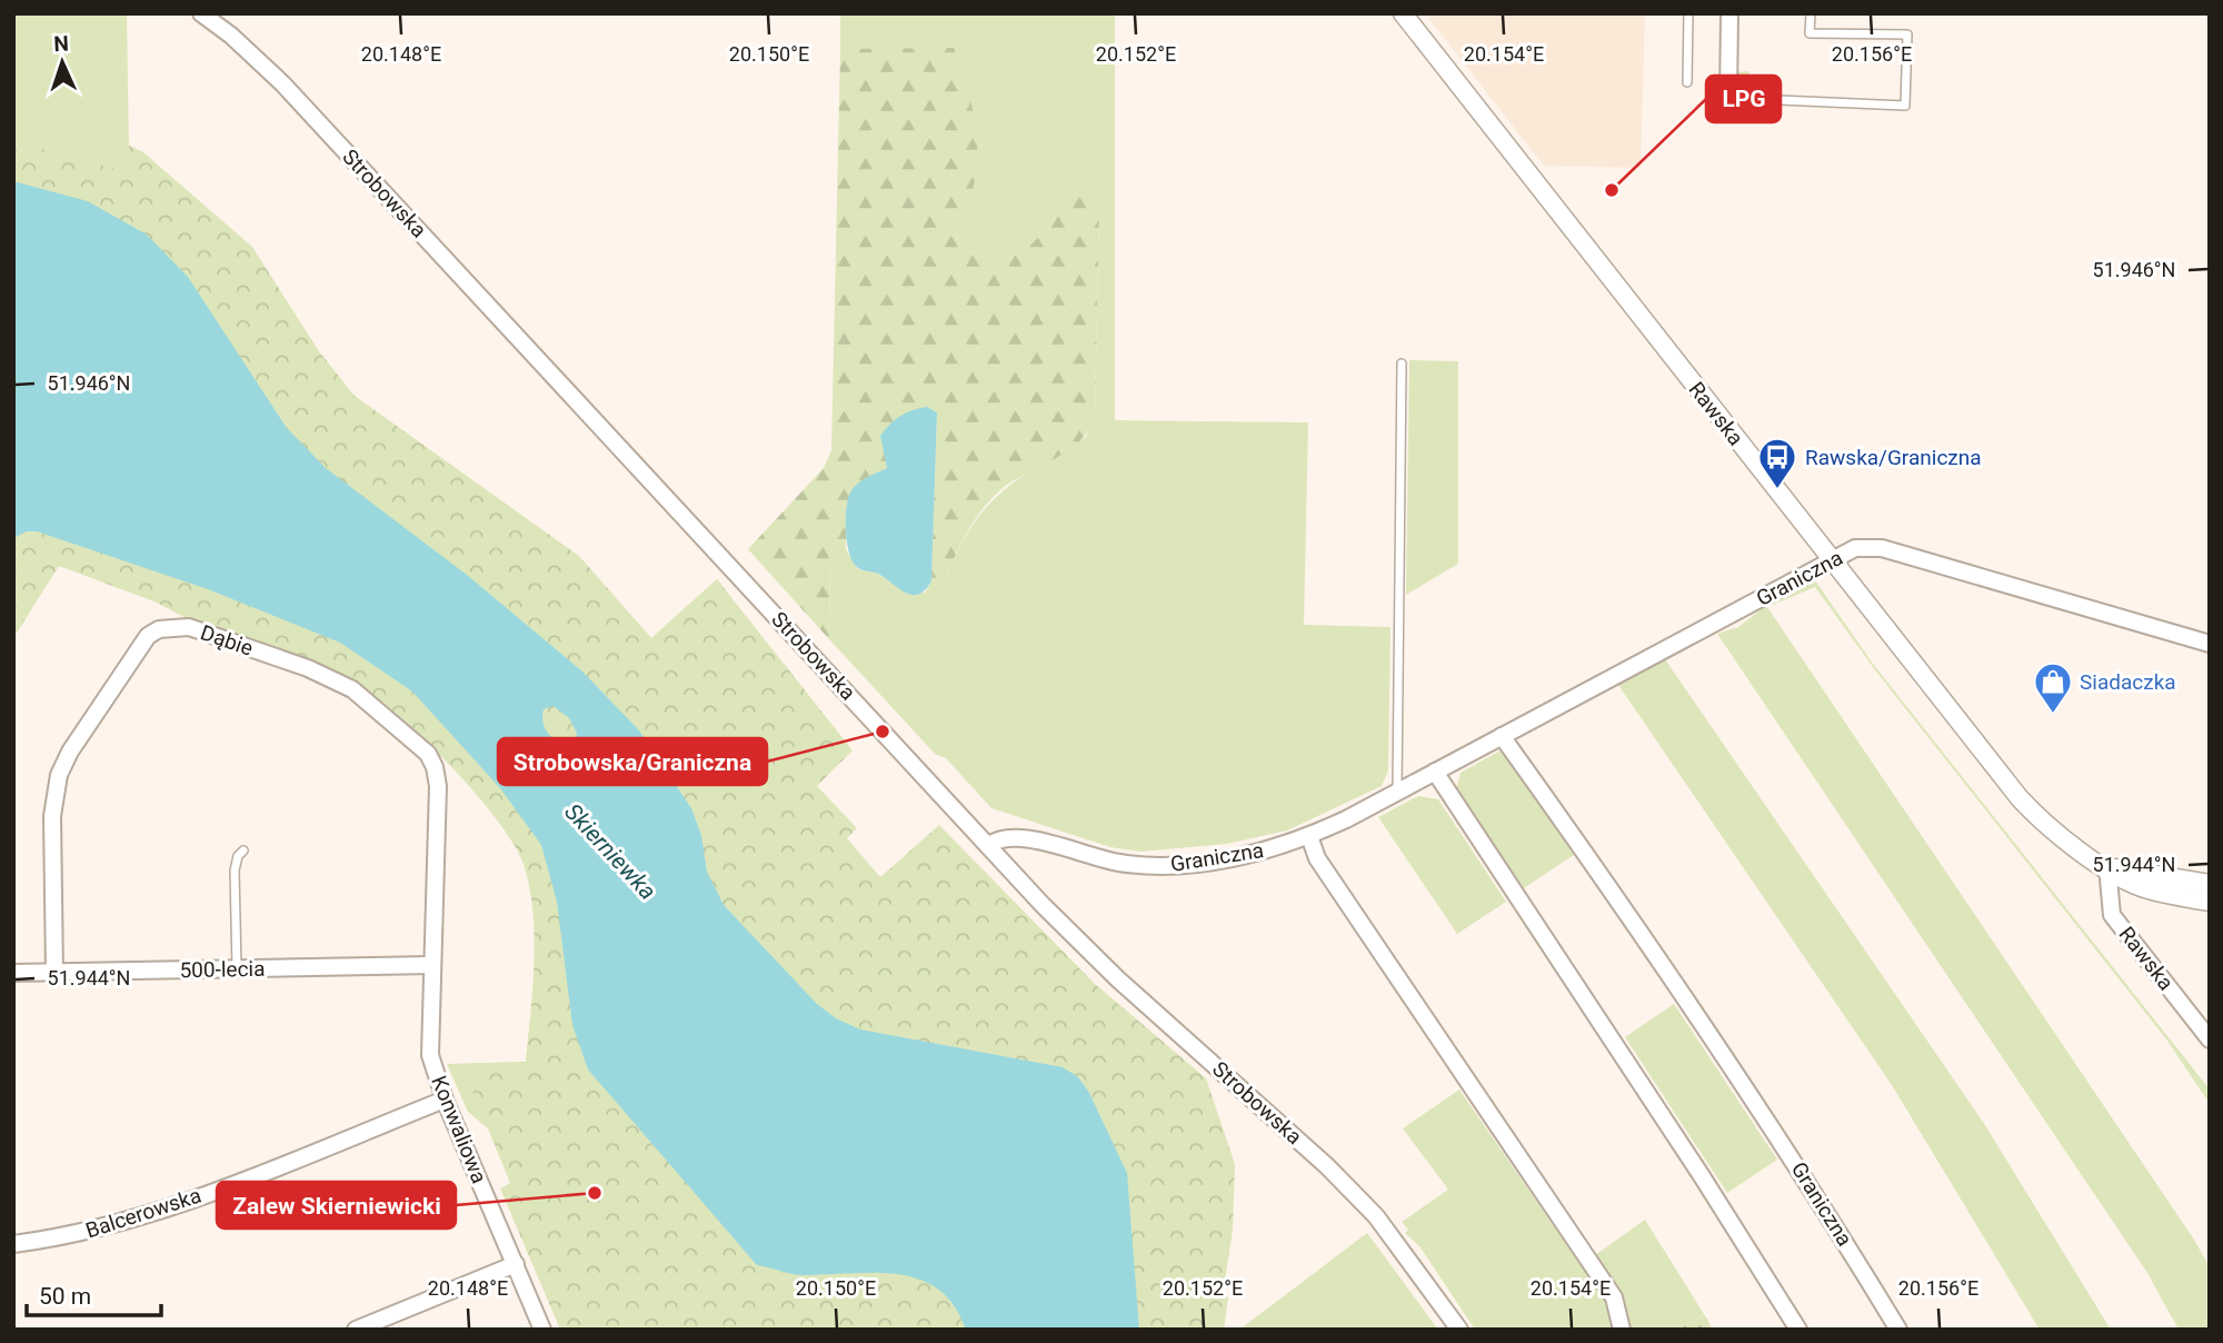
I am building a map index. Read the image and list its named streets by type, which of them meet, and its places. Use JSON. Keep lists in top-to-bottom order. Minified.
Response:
{"streets":{"street":["Strobowska","Rawska","Graniczna","Dąbie","500-lecia","Konwaliowa","Balcerowska"]},"crossings":[["Strobowska","Graniczna"],["Rawska","Graniczna"],["Dąbie","500-lecia"],["Dąbie","Konwaliowa"],["500-lecia","Konwaliowa"],["Konwaliowa","Balcerowska"]],"water":["Skierniewka"],"places":{"other":["LPG","Strobowska/Graniczna","Zalew Skierniewicki"],"bus stop":["Rawska/Graniczna"],"shop":["Siadaczka"]},"scale_bar":"50 m","north":"top","coordinates":["20.148°E","20.150°E","20.152°E","20.154°E","20.156°E","51.946°N","51.944°N"]}
